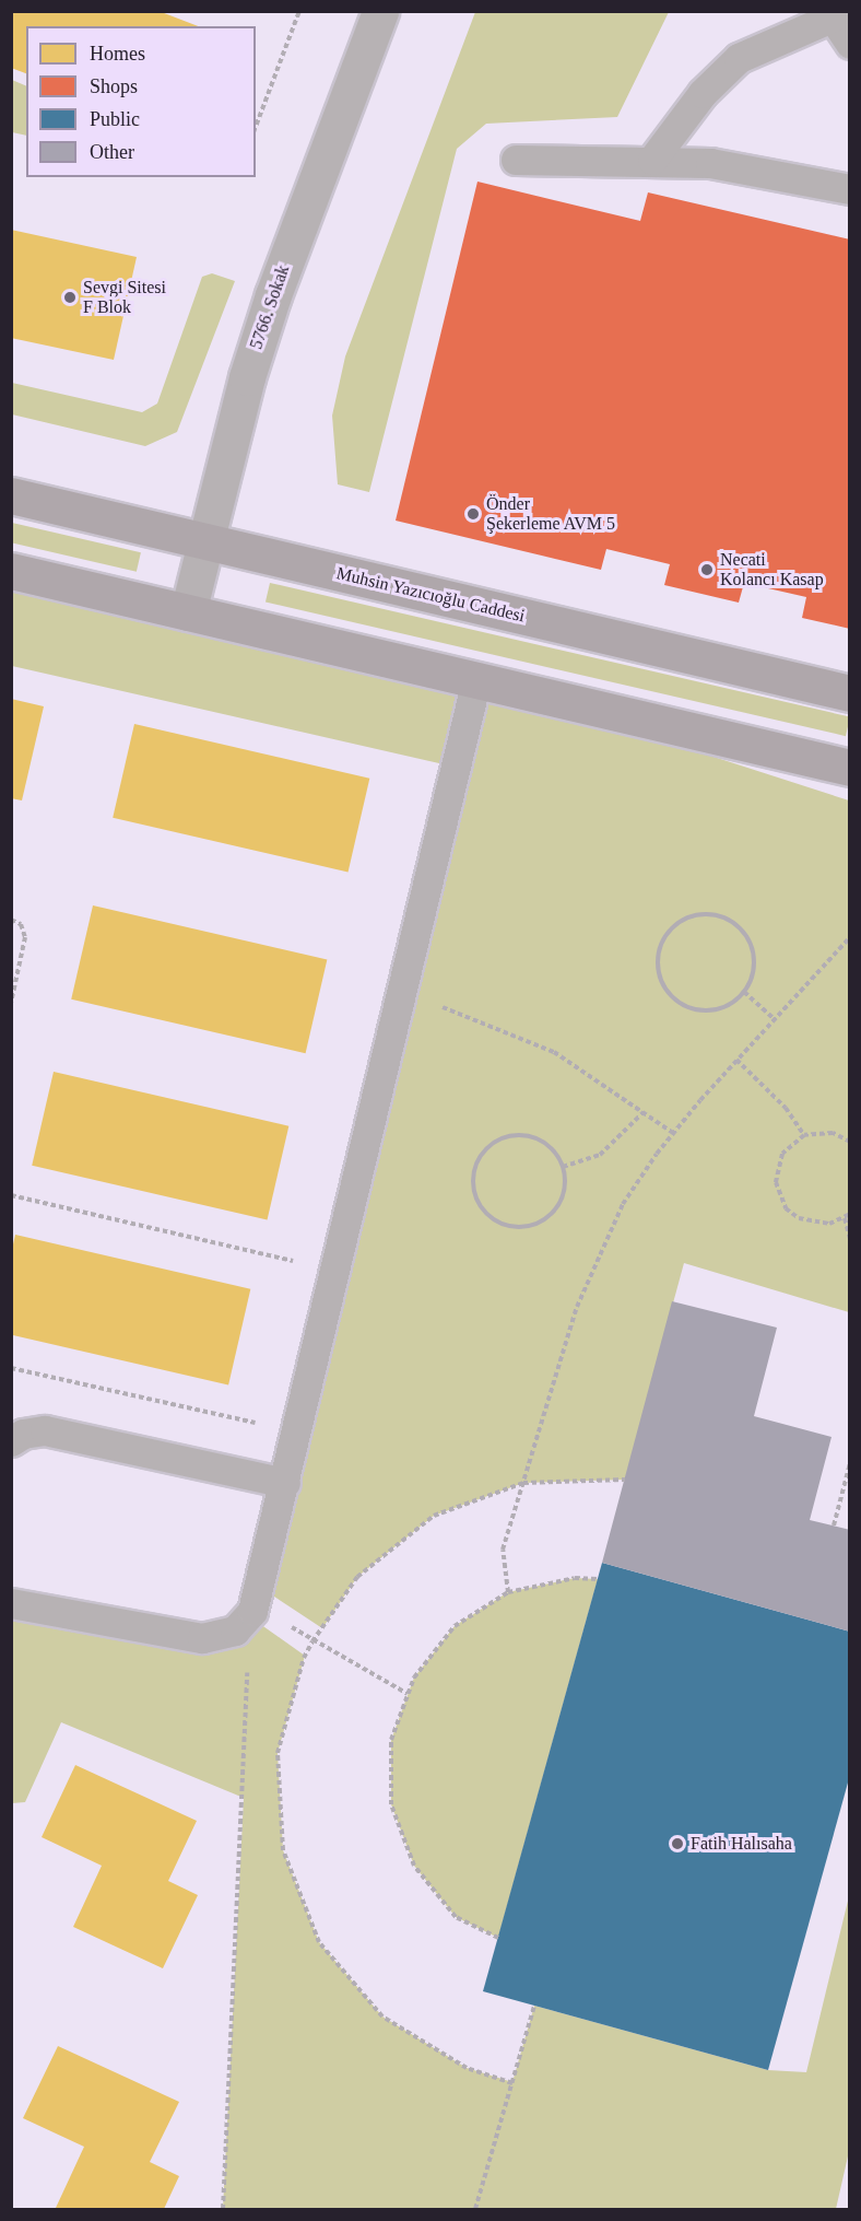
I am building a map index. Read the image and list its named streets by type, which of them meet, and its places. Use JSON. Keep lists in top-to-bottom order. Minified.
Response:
{"streets":{"main road":["Muhsin Yazıcıoğlu Caddesi"],"street":["5766. Sokak"]},"crossings":[["5766. Sokak","Muhsin Yazıcıoğlu Caddesi"]],"places":["Sevgi Sitesi F Blok","Önder Şekerleme AVM 5","Necati Kolancı Kasap","Fatih Halısaha"],"legend":["Homes","Shops","Public","Other"]}
